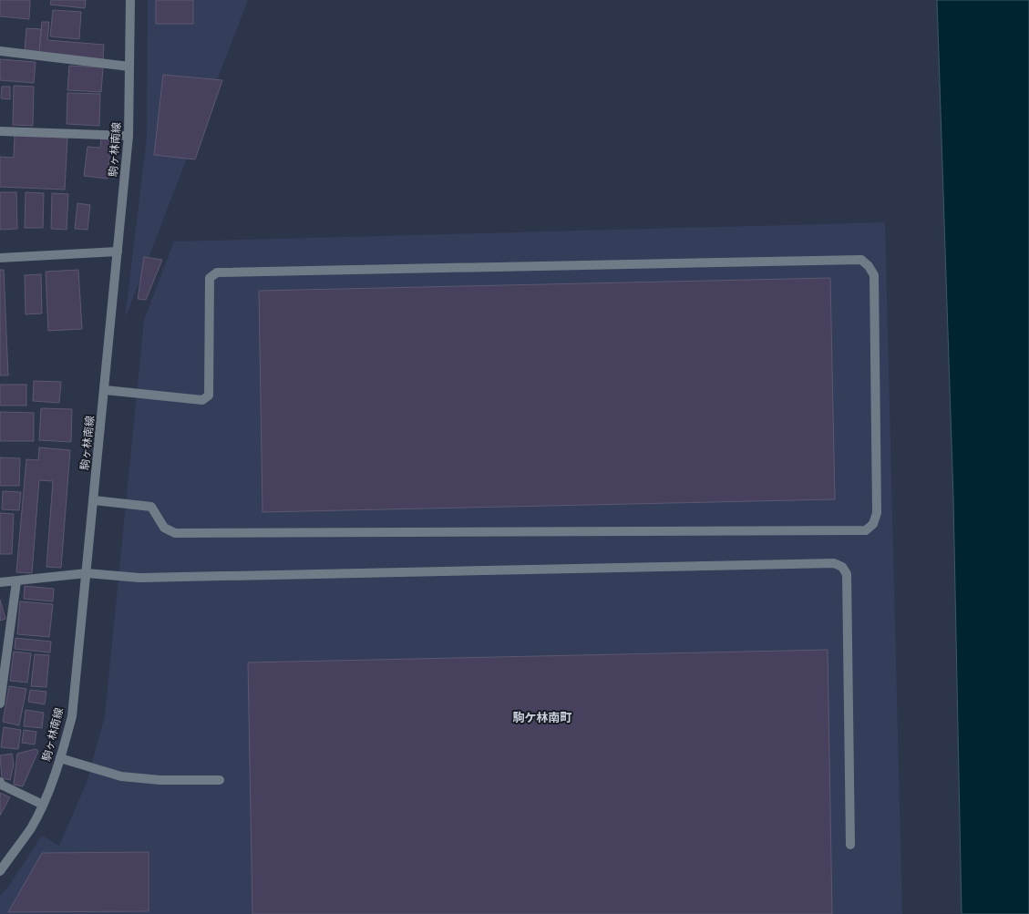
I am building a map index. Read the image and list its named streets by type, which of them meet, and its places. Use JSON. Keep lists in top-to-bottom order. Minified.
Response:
{"streets":{"street":["駒ヶ林南線"]},"districts":["駒ケ林南町"]}
